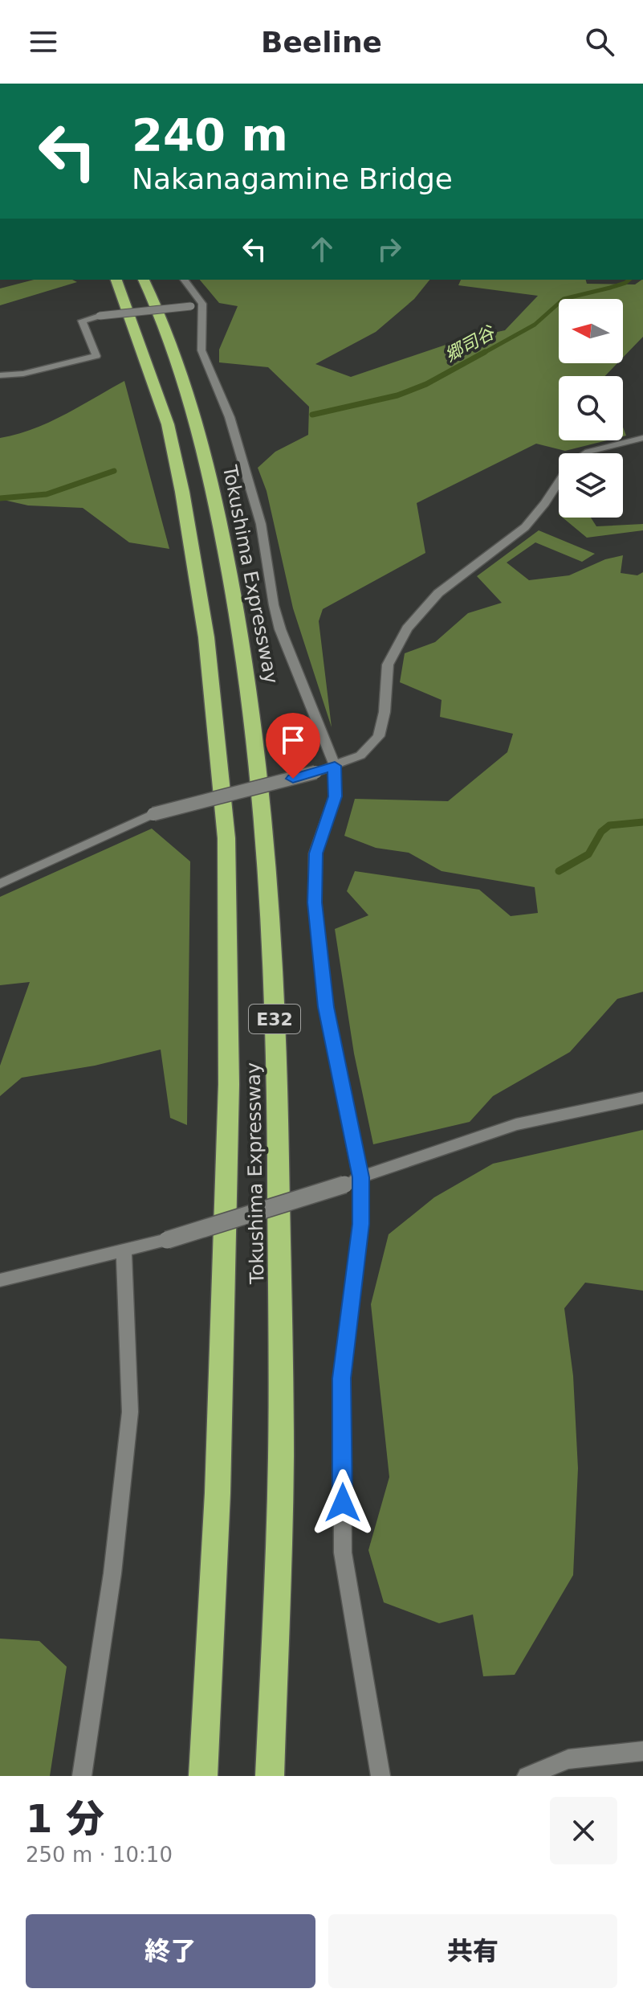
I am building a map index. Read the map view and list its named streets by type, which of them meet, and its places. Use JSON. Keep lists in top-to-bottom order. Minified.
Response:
{"streets":{"highway":["Tokushima Expressway","E32"]},"water":["郷司谷"],"north":"left","page":{"header":"Beeline","turn":["240 m","Nakanagamine Bridge"],"heading":["1 分","250 m · 10:10"],"buttons":["終了","共有"]}}
